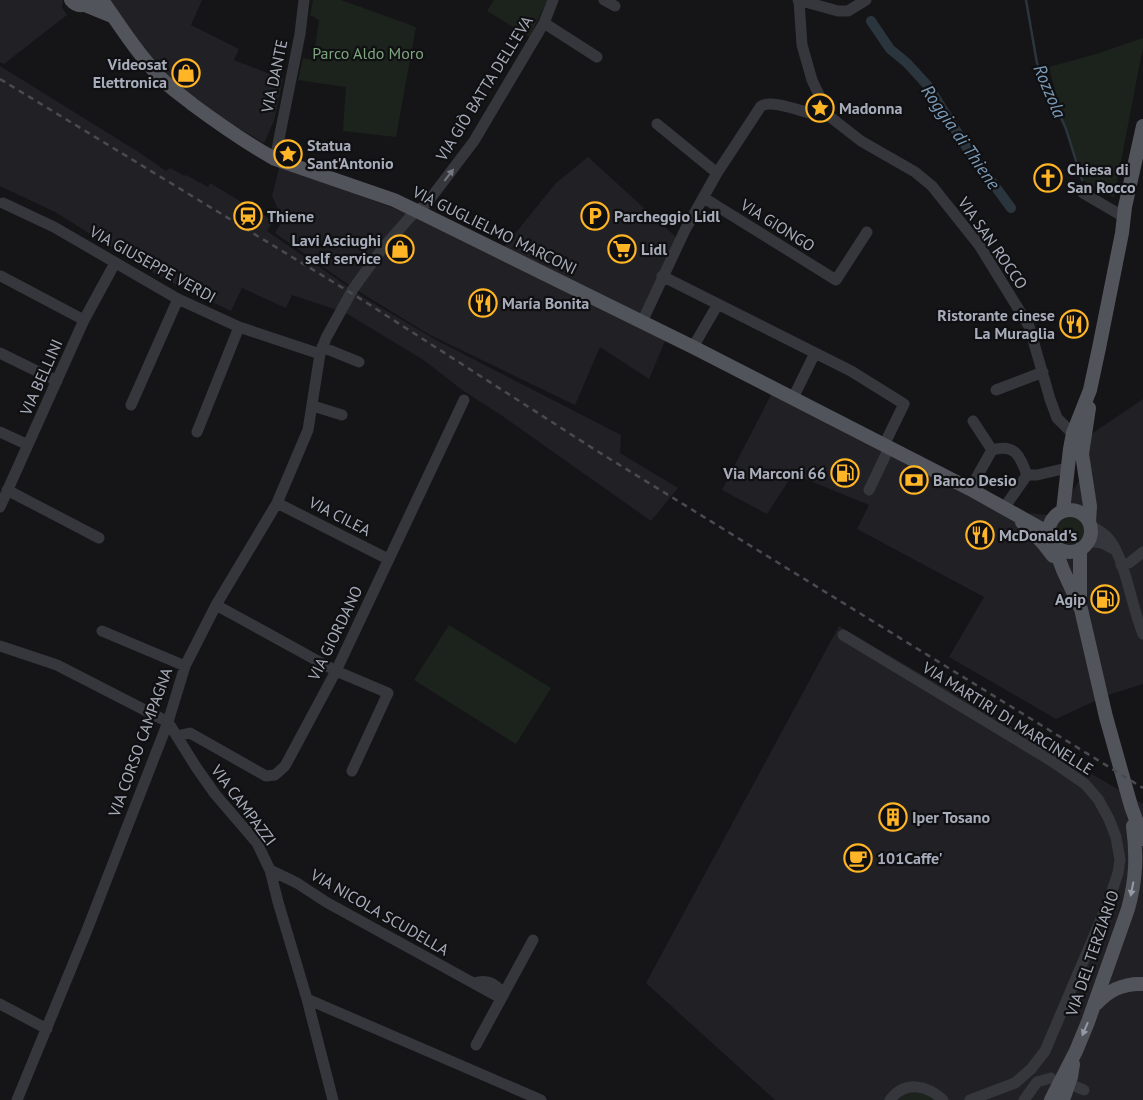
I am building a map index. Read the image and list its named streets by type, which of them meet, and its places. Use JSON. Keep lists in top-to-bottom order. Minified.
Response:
{"streets":{"main road":["VIA GUGLIELMO MARCONI","VIA DEL TERZIARIO"],"street":["VIA DANTE","VIA GIÒ BATTA DELL'EVA","VIA GIONGO","VIA SAN ROCCO","VIA GIUSEPPE VERDI","VIA BELLINI","VIA CILEA","VIA GIORDANO","VIA MARTIRI DI MARCINELLE","VIA CORSO CAMPAGNA","VIA CAMPAZZI","VIA NICOLA SCUDELLA"]},"crossings":[["VIA DANTE","VIA GUGLIELMO MARCONI"],["VIA GIÒ BATTA DELL'EVA","VIA GUGLIELMO MARCONI"],["VIA GIÒ BATTA DELL'EVA","VIA CORSO CAMPAGNA"],["VIA GUGLIELMO MARCONI","VIA CORSO CAMPAGNA"],["VIA GUGLIELMO MARCONI","VIA DEL TERZIARIO"],["VIA GIUSEPPE VERDI","VIA BELLINI"],["VIA GIUSEPPE VERDI","VIA CORSO CAMPAGNA"],["VIA CILEA","VIA GIORDANO"],["VIA CILEA","VIA CORSO CAMPAGNA"],["VIA GIORDANO","VIA CAMPAZZI"],["VIA CORSO CAMPAGNA","VIA CAMPAZZI"],["VIA CAMPAZZI","VIA NICOLA SCUDELLA"]],"one_way":["VIA GIÒ BATTA DELL'EVA","VIA DEL TERZIARIO"],"water":["Rozzola","Roggia di Thiene"],"parks":["Parco Aldo Moro"],"places":{"shop":["Videosat Elettronica","Lavi Asciughi self service"],"place":["Madonna","Statua Sant'Antonio"],"church":["Chiesa di San Rocco"],"station":["Thiene"],"parking":["Parcheggio Lidl"],"supermarket":["Lidl"],"restaurant":["María Bonita","Ristorante cinese La Muraglia","McDonald's"],"fuel station":["Via Marconi 66","Agip"],"bank":["Banco Desio"],"building":["Iper Tosano"],"cafe":["101Caffe'"]}}
